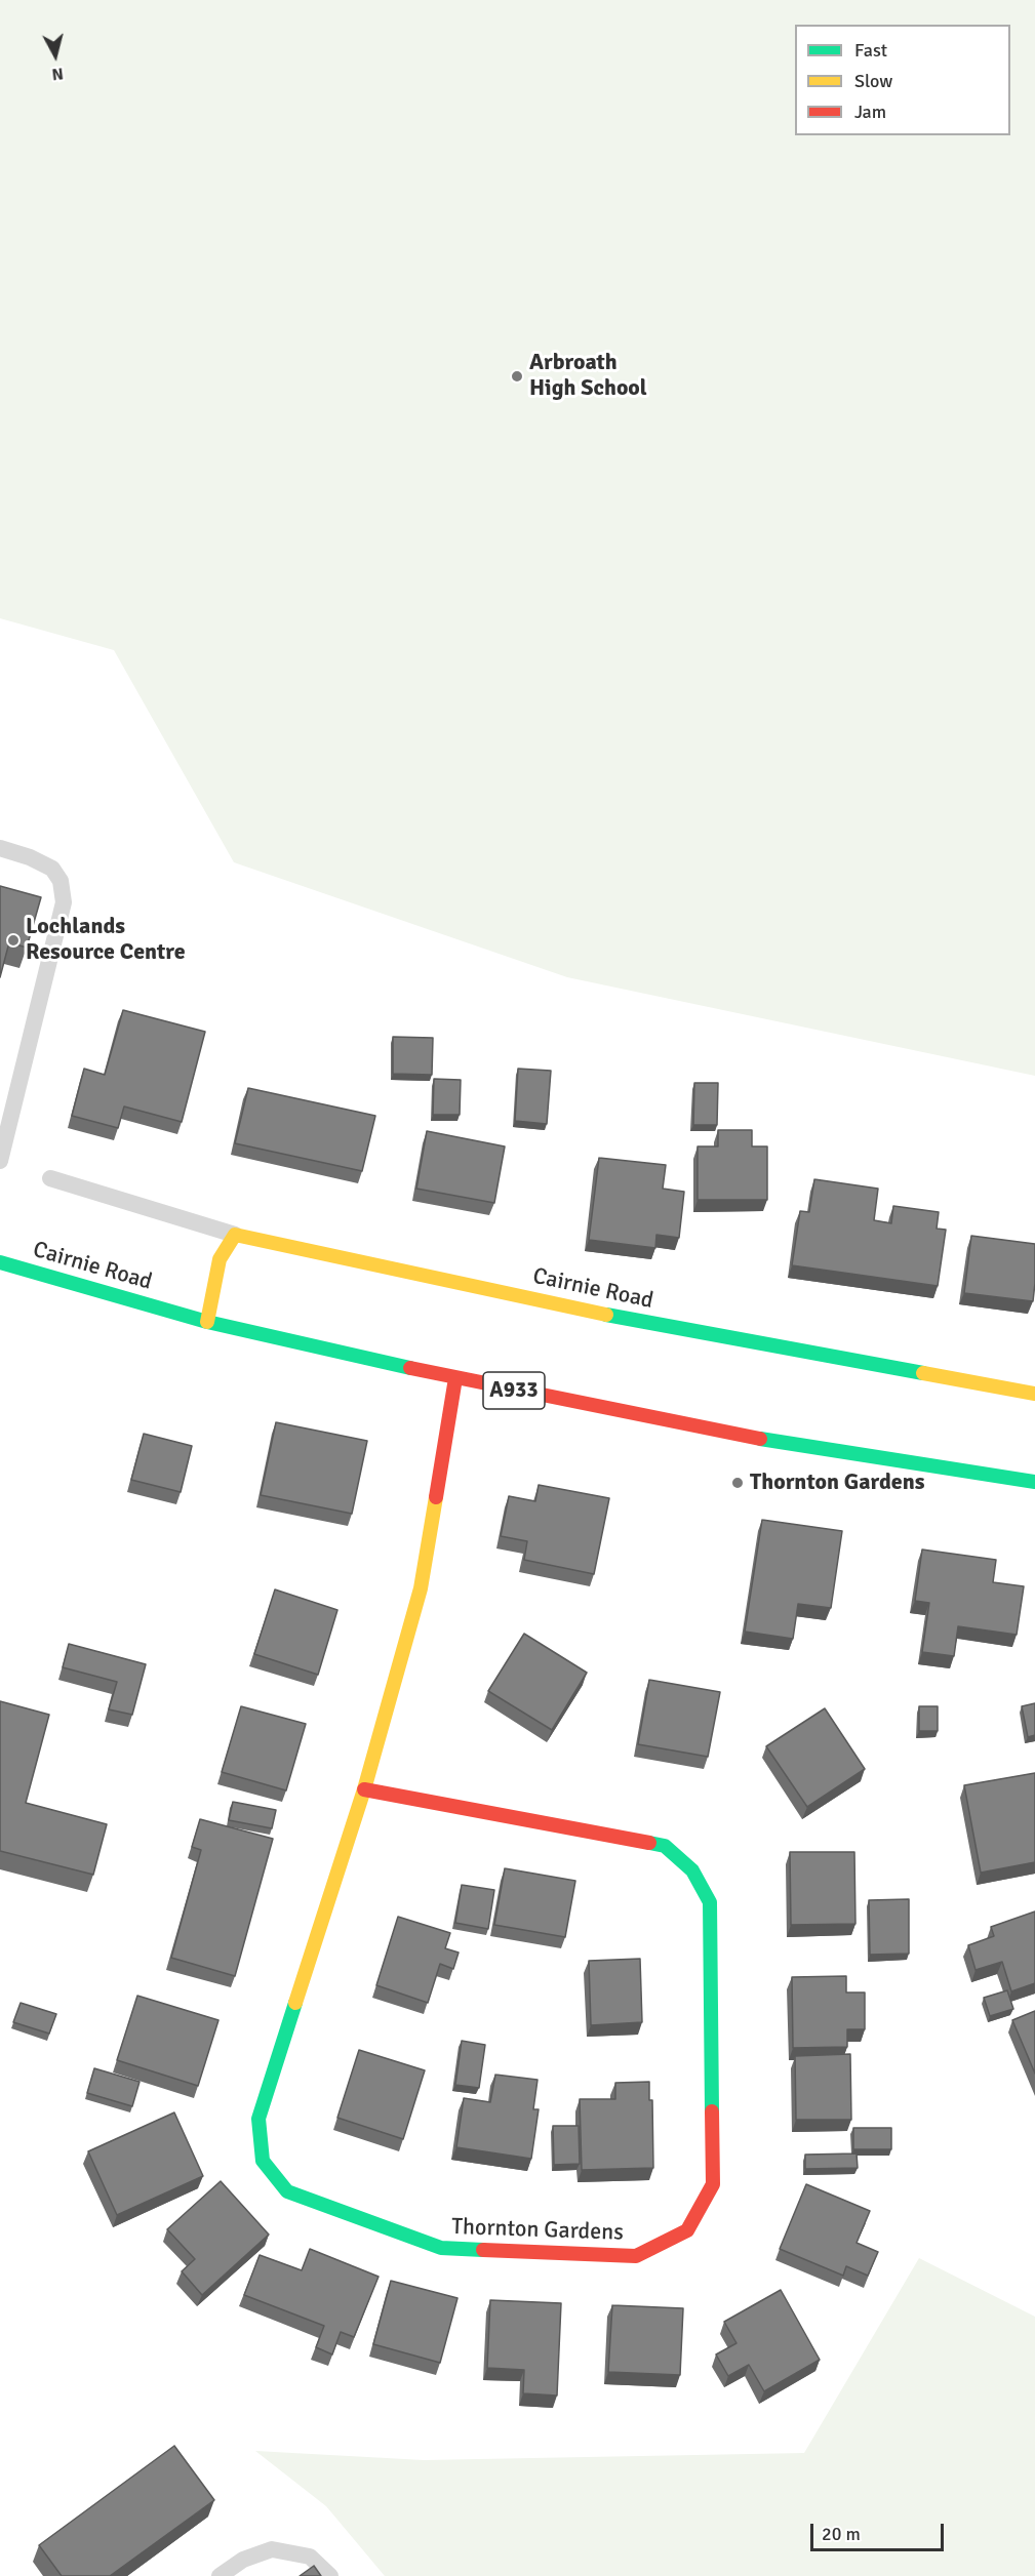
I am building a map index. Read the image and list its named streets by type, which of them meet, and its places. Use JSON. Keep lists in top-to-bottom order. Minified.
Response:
{"streets":{"street":["Cairnie Road","A933","Thornton Gardens"]},"crossings":[["Cairnie Road","Thornton Gardens"]],"places":["Arbroath High School","Lochlands Resource Centre","Thornton Gardens"],"legend":["Fast","Slow","Jam"],"scale_bar":"20 m","north":"bottom"}
